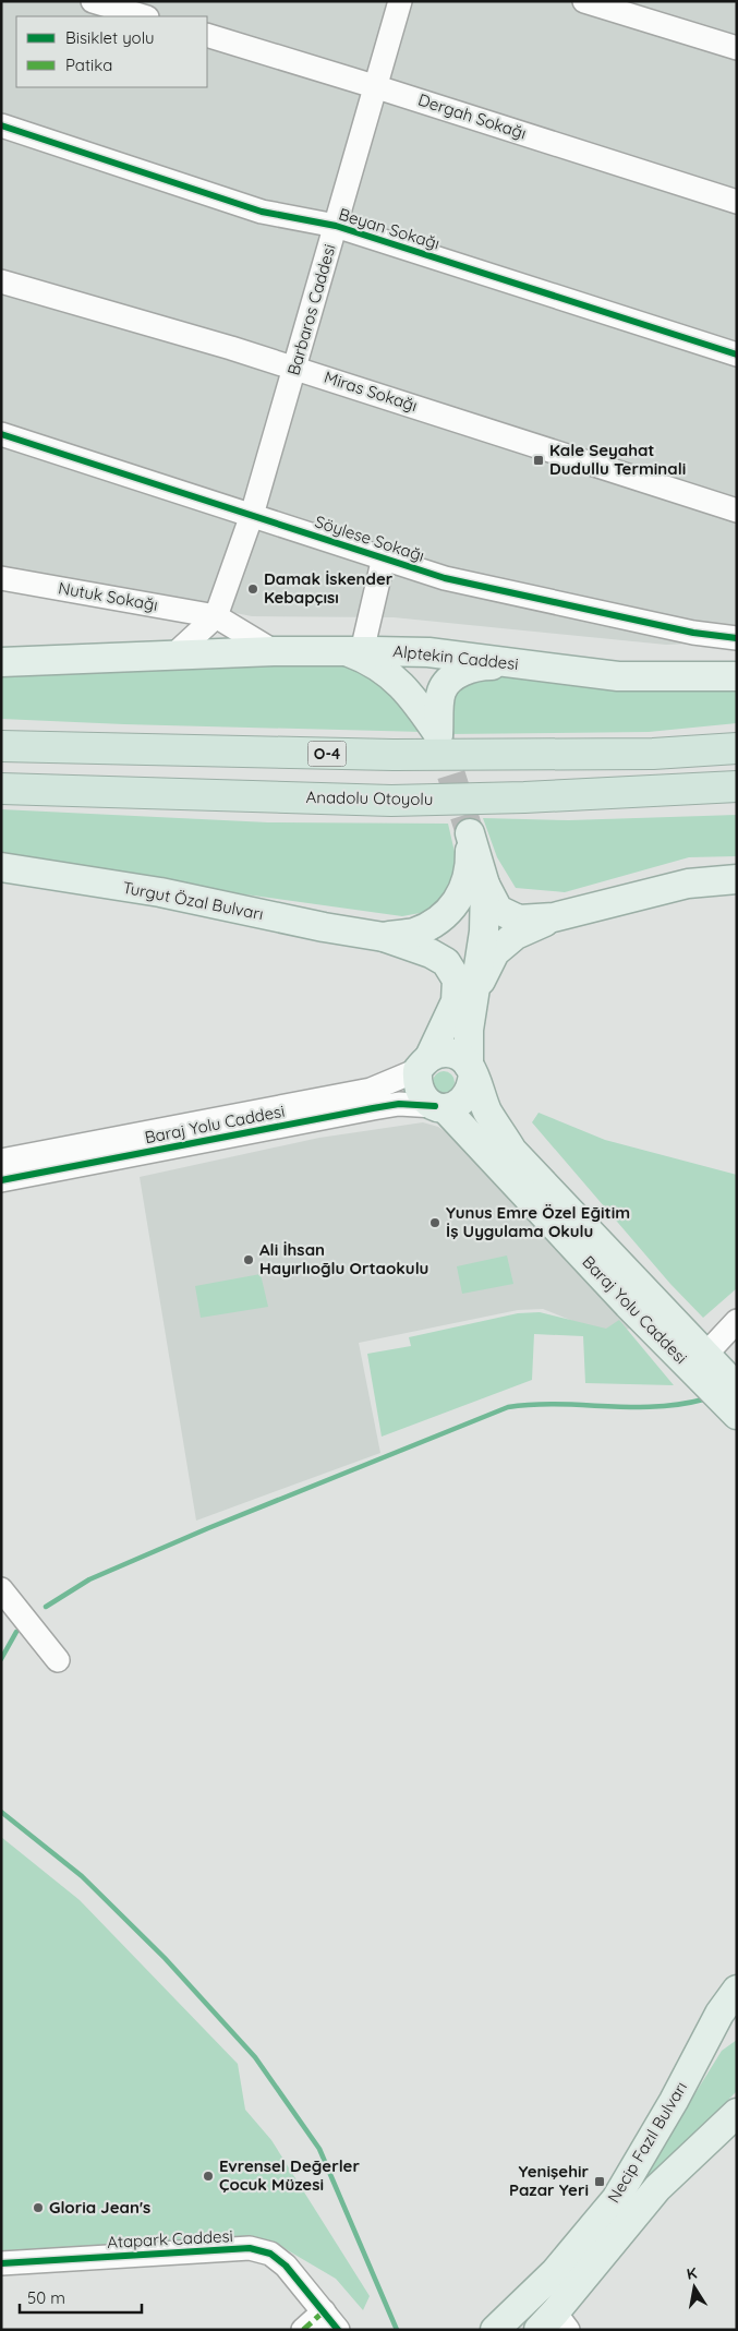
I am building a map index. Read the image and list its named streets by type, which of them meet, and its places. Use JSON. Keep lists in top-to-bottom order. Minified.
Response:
{"streets":{"highway":["O-4","Anadolu Otoyolu"],"main road":["Alptekin Caddesi","Turgut Özal Bulvarı","Baraj Yolu Caddesi","Necip Fazıl Bulvarı"],"street":["Dergah Sokağı","Beyan Sokağı","Barbaros Caddesi","Miras Sokağı","Söylese Sokağı","Nutuk Sokağı","Atapark Caddesi"]},"crossings":[["Dergah Sokağı","Barbaros Caddesi"],["Beyan Sokağı","Barbaros Caddesi"],["Barbaros Caddesi","Miras Sokağı"],["Barbaros Caddesi","Söylese Sokağı"],["Barbaros Caddesi","Nutuk Sokağı"]],"places":{"transit":["Kale Seyahat Dudullu Terminali","Yenişehir Pazar Yeri"],"other":["Damak İskender Kebapçısı","Yunus Emre Özel Eğitim İş Uygulama Okulu","Ali İhsan Hayırlıoğlu Ortaokulu","Evrensel Değerler Çocuk Müzesi","Gloria Jean's"]},"legend":["Bisiklet yolu","Patika"],"scale_bar":"50 m","north":"top"}
